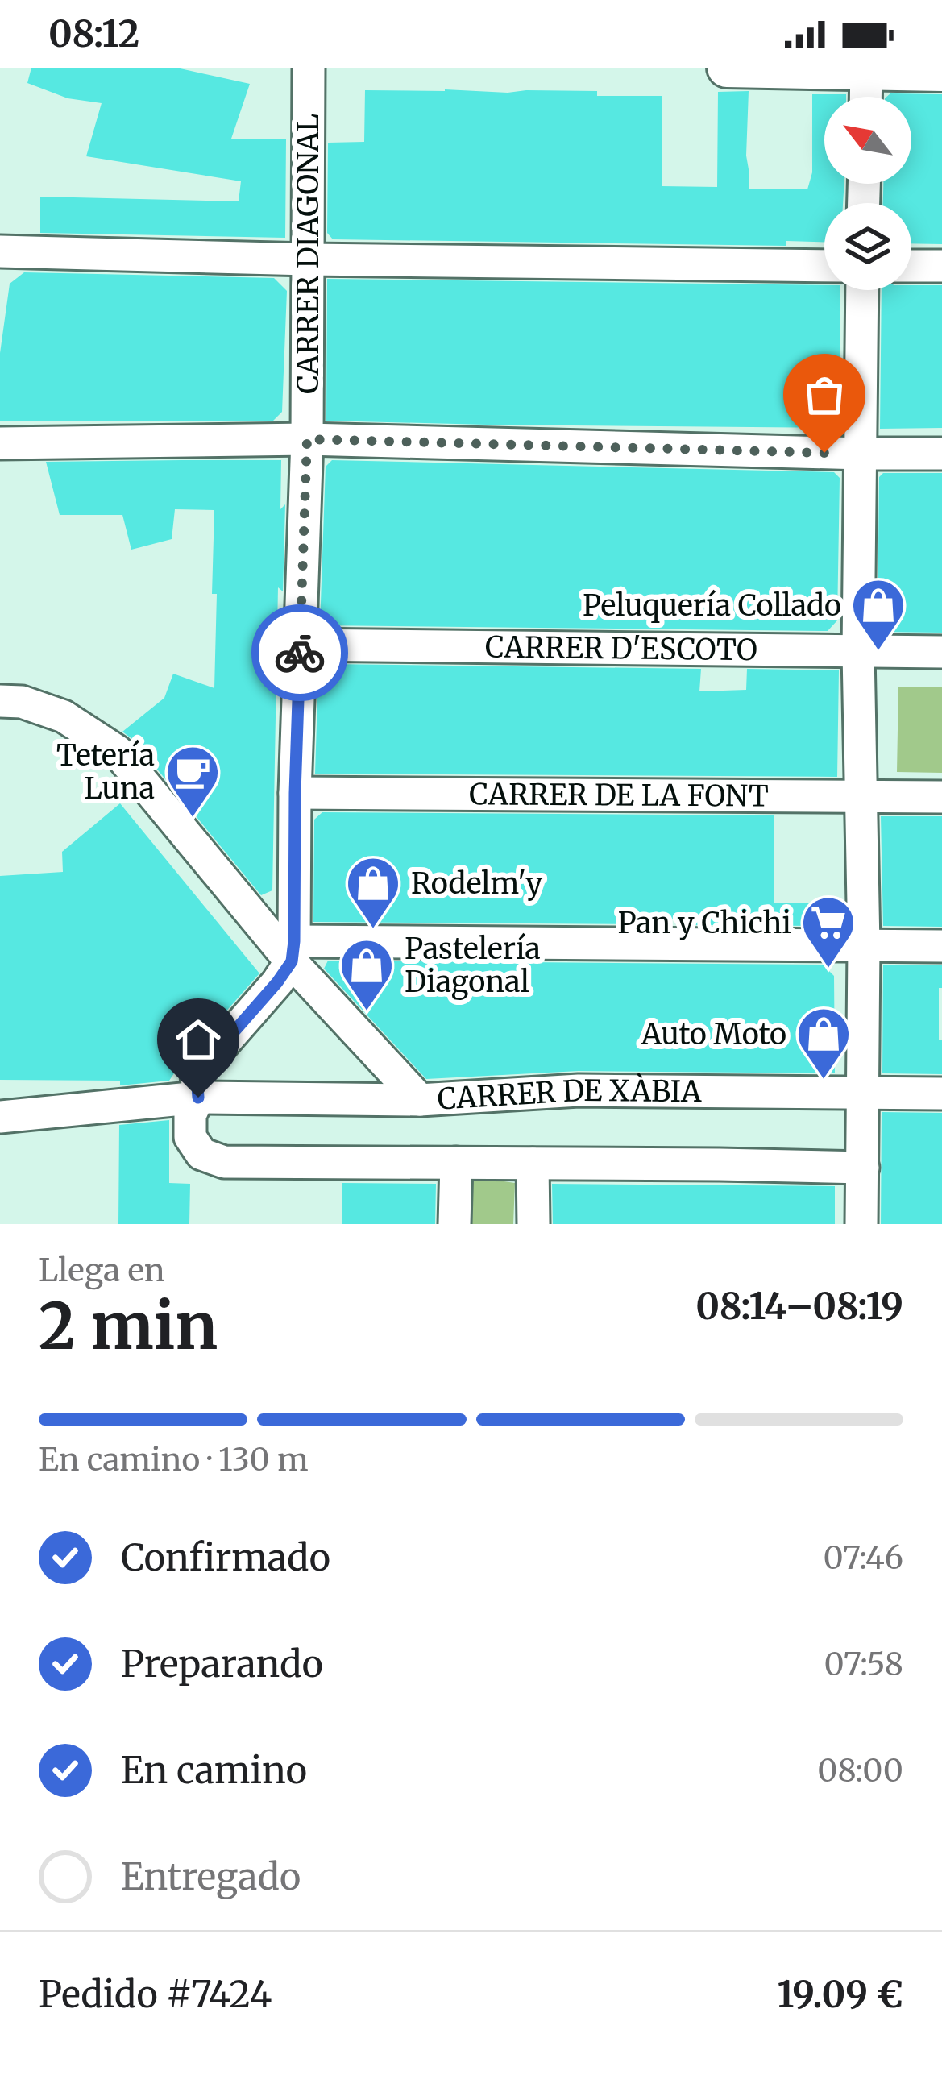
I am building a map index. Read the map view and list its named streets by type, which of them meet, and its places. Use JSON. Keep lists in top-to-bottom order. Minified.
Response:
{"streets":{"street":["CARRER DIAGONAL","CARRER D'ESCOTO","CARRER DE LA FONT","CARRER DE XÀBIA"]},"crossings":[["CARRER DIAGONAL","CARRER D'ESCOTO"],["CARRER DIAGONAL","CARRER DE LA FONT"]],"places":{"shop":["Peluquería Collado","Rodelm'y","Pastelería Diagonal","Auto Moto"],"cafe":["Tetería Luna"],"supermarket":["Pan y Chichi"]},"north":"top left","page":{"status":"08:12","heading":["2 min","Llega en","08:14–08:19"],"panel":["Pedido #7424","19.09 €"],"bar":"En camino · 130 m","list":[["Confirmado","07:46"],["Preparando","07:58"],["En camino","08:00"],"Entregado"]}}
